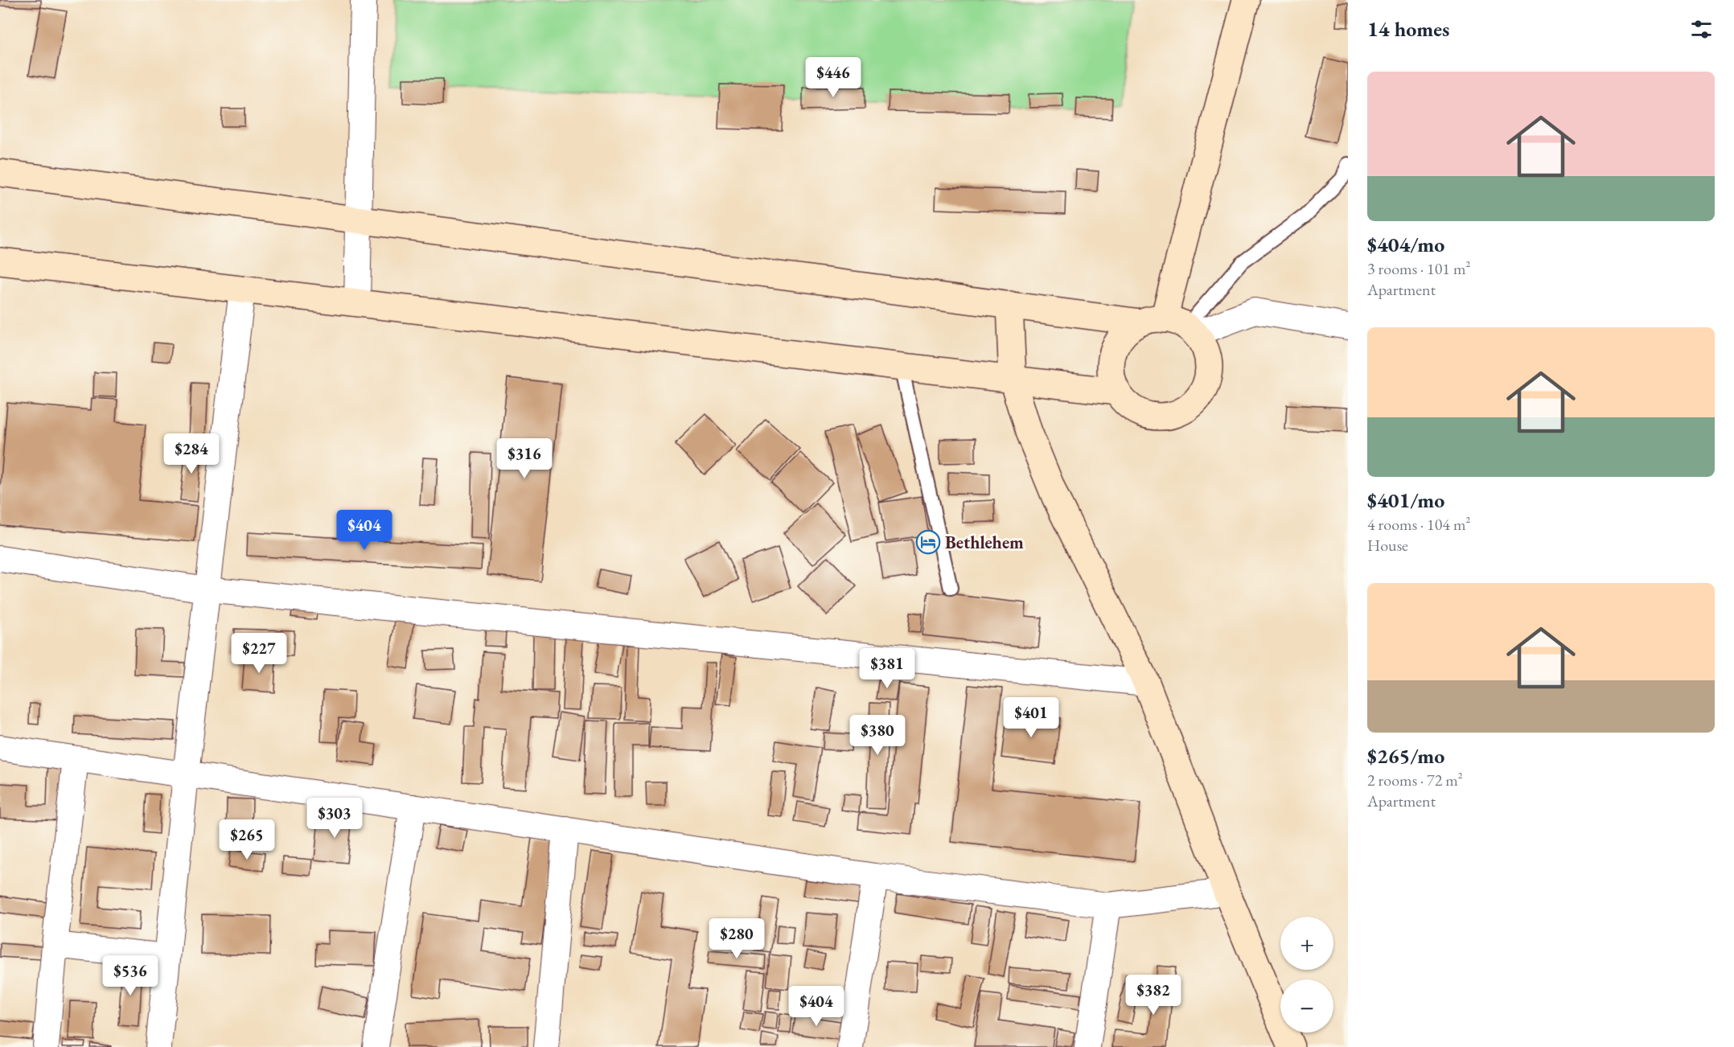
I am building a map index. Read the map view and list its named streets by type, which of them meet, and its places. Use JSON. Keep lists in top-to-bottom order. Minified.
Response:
{"places":{"hotel":["Bethlehem"]},"page":{"heading":"14 homes","price":["$446","$284","$316","$404","$227","$381","$401","$380","$303","$265","$280","$536","$382","$404"],"list":[{"name":"$404/mo","note":"3 rooms · 101 m² · Apartment"},{"name":"$401/mo","note":"4 rooms · 104 m² · House"},{"name":"$265/mo","note":"2 rooms · 72 m² · Apartment"}],"map_buttons":["+","−"]}}
